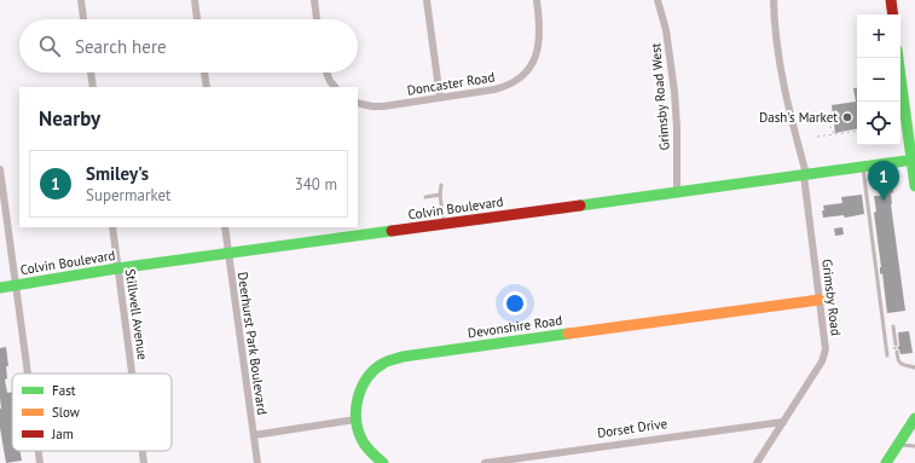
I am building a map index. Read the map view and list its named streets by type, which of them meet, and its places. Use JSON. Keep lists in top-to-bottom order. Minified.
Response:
{"streets":{"street":["Doncaster Road","Grimsby Road West","Colvin Boulevard","Grimsby Road","Stillwell Avenue","Devonshire Road","Deerhurst Park Boulevard","Dorset Drive"]},"crossings":[["Grimsby Road West","Colvin Boulevard"],["Colvin Boulevard","Grimsby Road"],["Colvin Boulevard","Stillwell Avenue"],["Colvin Boulevard","Deerhurst Park Boulevard"],["Grimsby Road","Devonshire Road"],["Grimsby Road","Dorset Drive"]],"places":["Dash's Market"],"legend":["Fast","Slow","Jam"],"page":{"map_buttons":["+","−"],"search":"Search here","heading":"Nearby","list":[{"mark":"1","name":"Smiley's","note":"Supermarket","value":"340 m"}],"pins":"1"}}
